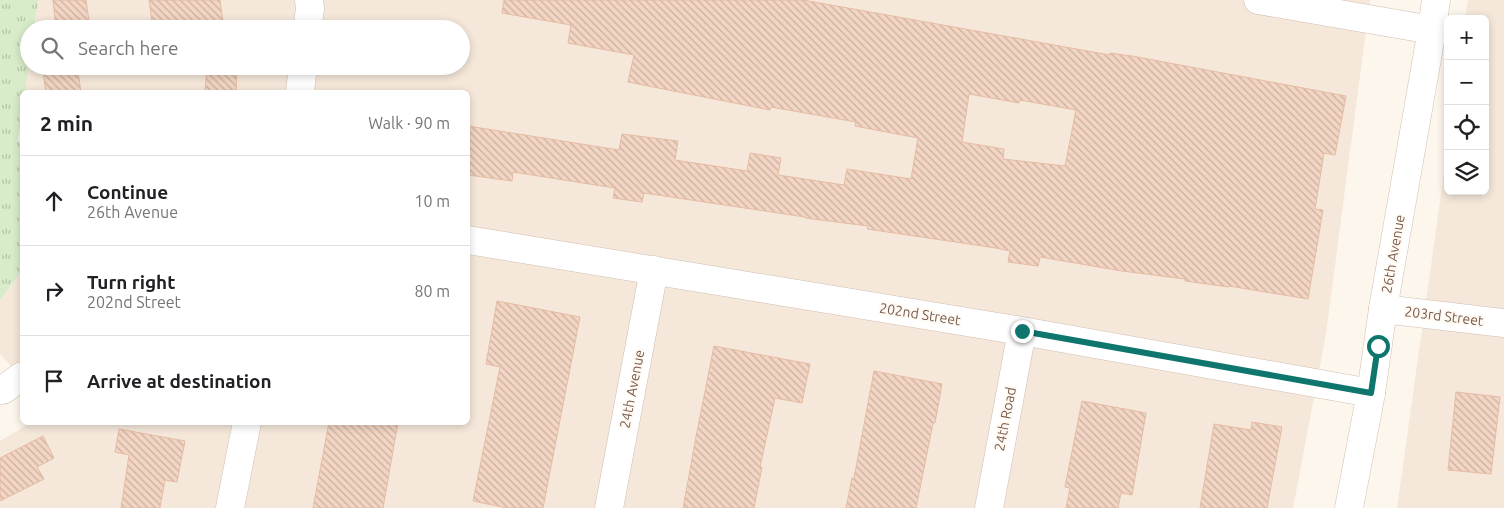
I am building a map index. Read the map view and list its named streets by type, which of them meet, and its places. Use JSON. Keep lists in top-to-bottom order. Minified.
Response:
{"streets":{"street":["26th Avenue","202nd Street","203rd Street","24th Avenue","24th Road"]},"crossings":[["26th Avenue","202nd Street"],["26th Avenue","203rd Street"],["202nd Street","24th Avenue"],["202nd Street","24th Road"]],"page":{"map_buttons":["+","−"],"search":"Search here","heading":["2 min","Walk · 90 m"],"list":[["Continue","26th Avenue","10 m"],["Turn right","202nd Street","80 m"],"Arrive at destination"]}}
